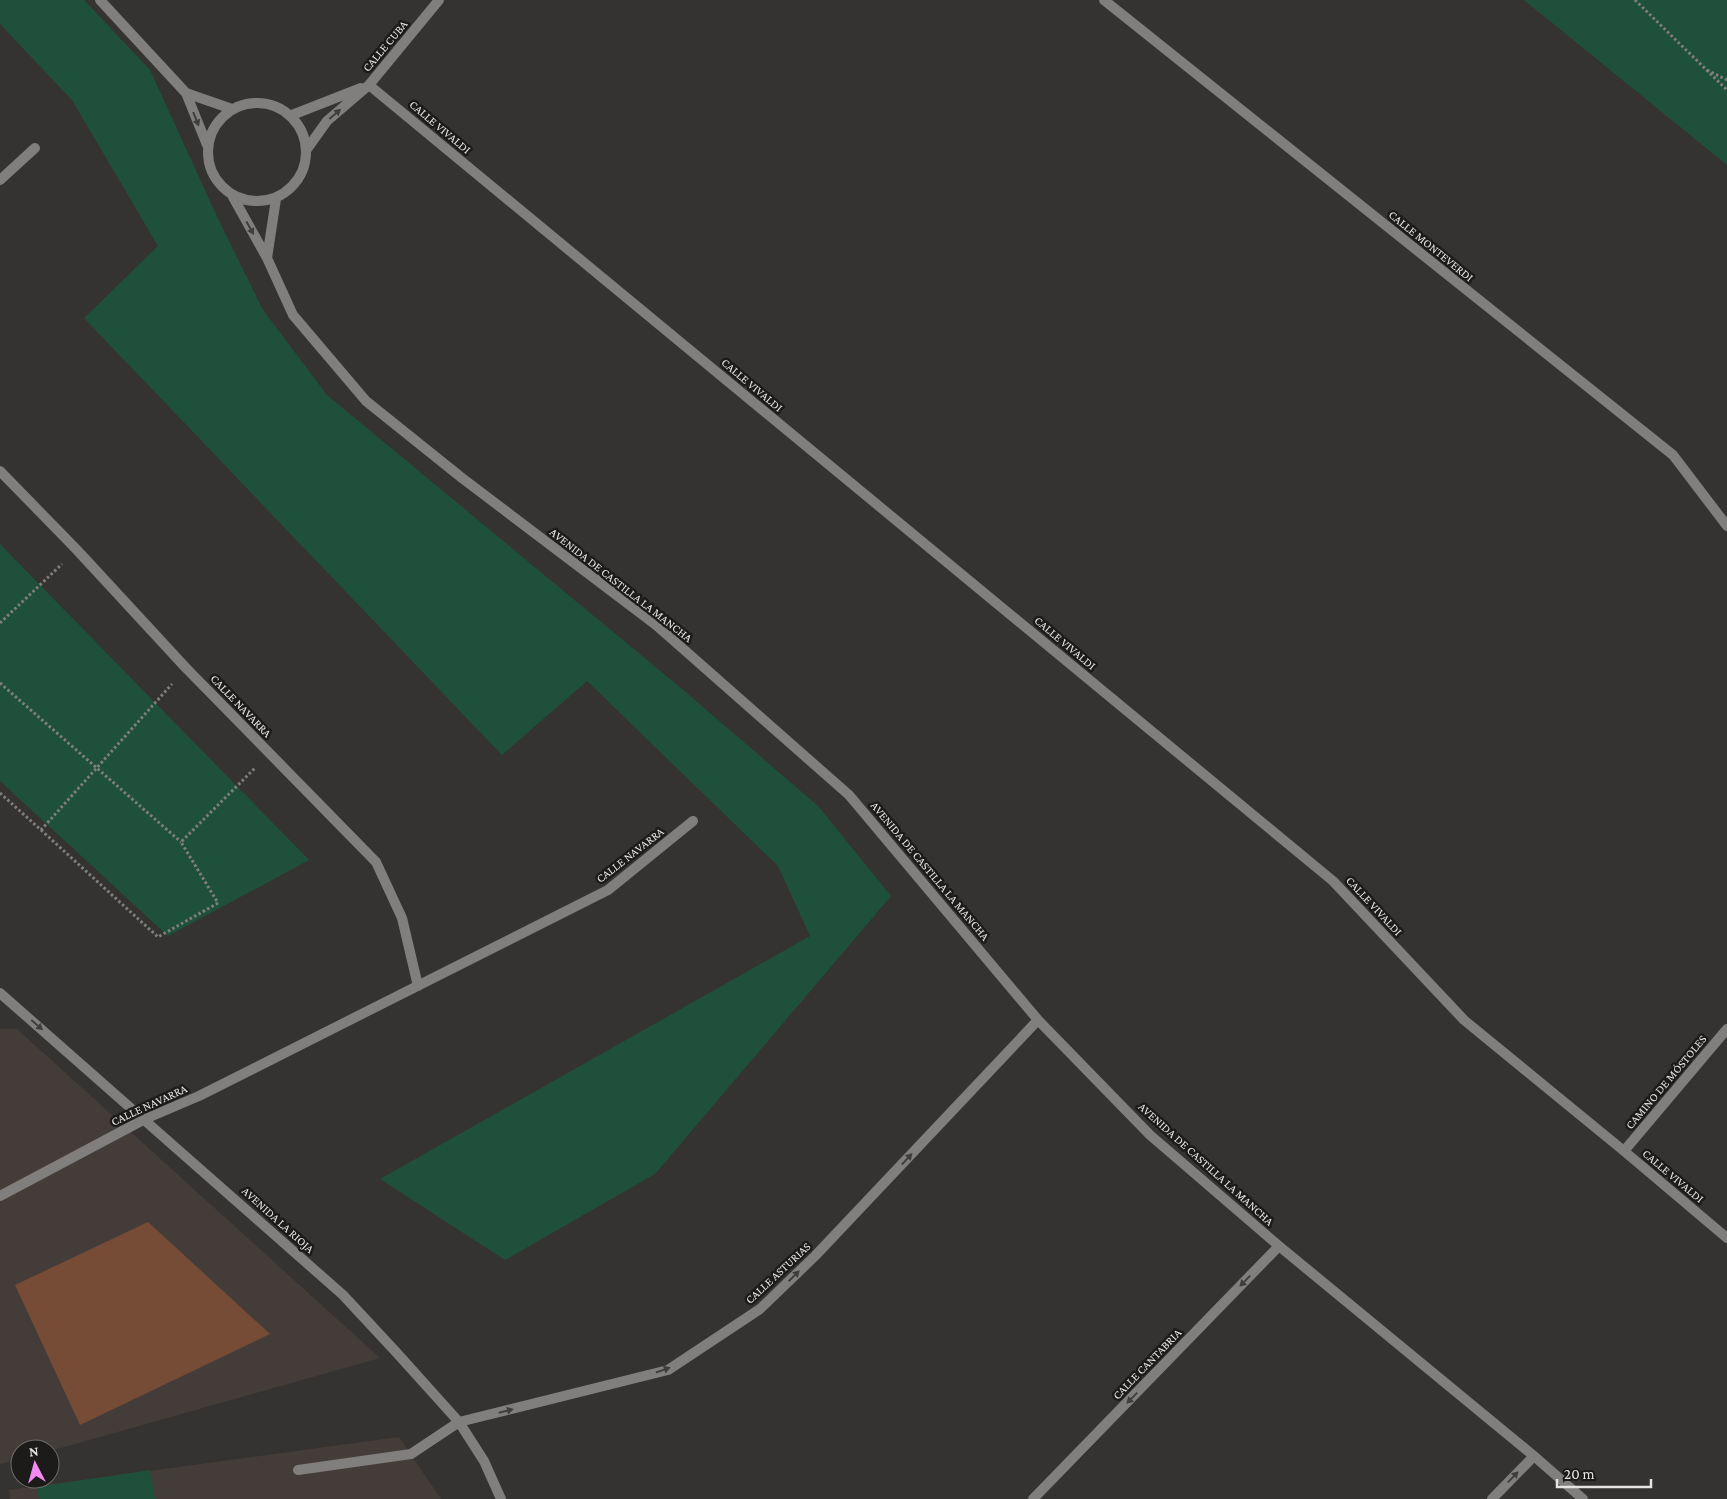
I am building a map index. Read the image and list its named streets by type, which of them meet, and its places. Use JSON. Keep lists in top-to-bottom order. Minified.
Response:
{"streets":{"street":["CALLE CUBA","CALLE VIVALDI","CALLE MONTEVERDI","AVENIDA DE CASTILLA LA MANCHA","CALLE NAVARRA","CAMINO DE MÓSTOLES","AVENIDA LA RIOJA","CALLE ASTURIAS","CALLE CANTABRIA"]},"crossings":[["CALLE CUBA","CALLE VIVALDI"],["CALLE CUBA","AVENIDA DE CASTILLA LA MANCHA"],["CALLE VIVALDI","CAMINO DE MÓSTOLES"],["AVENIDA DE CASTILLA LA MANCHA","CALLE ASTURIAS"],["AVENIDA DE CASTILLA LA MANCHA","CALLE CANTABRIA"],["CALLE NAVARRA","AVENIDA LA RIOJA"],["AVENIDA LA RIOJA","CALLE ASTURIAS"]],"one_way":["CALLE ASTURIAS","CALLE CANTABRIA"],"scale_bar":"20 m","north":"top"}
